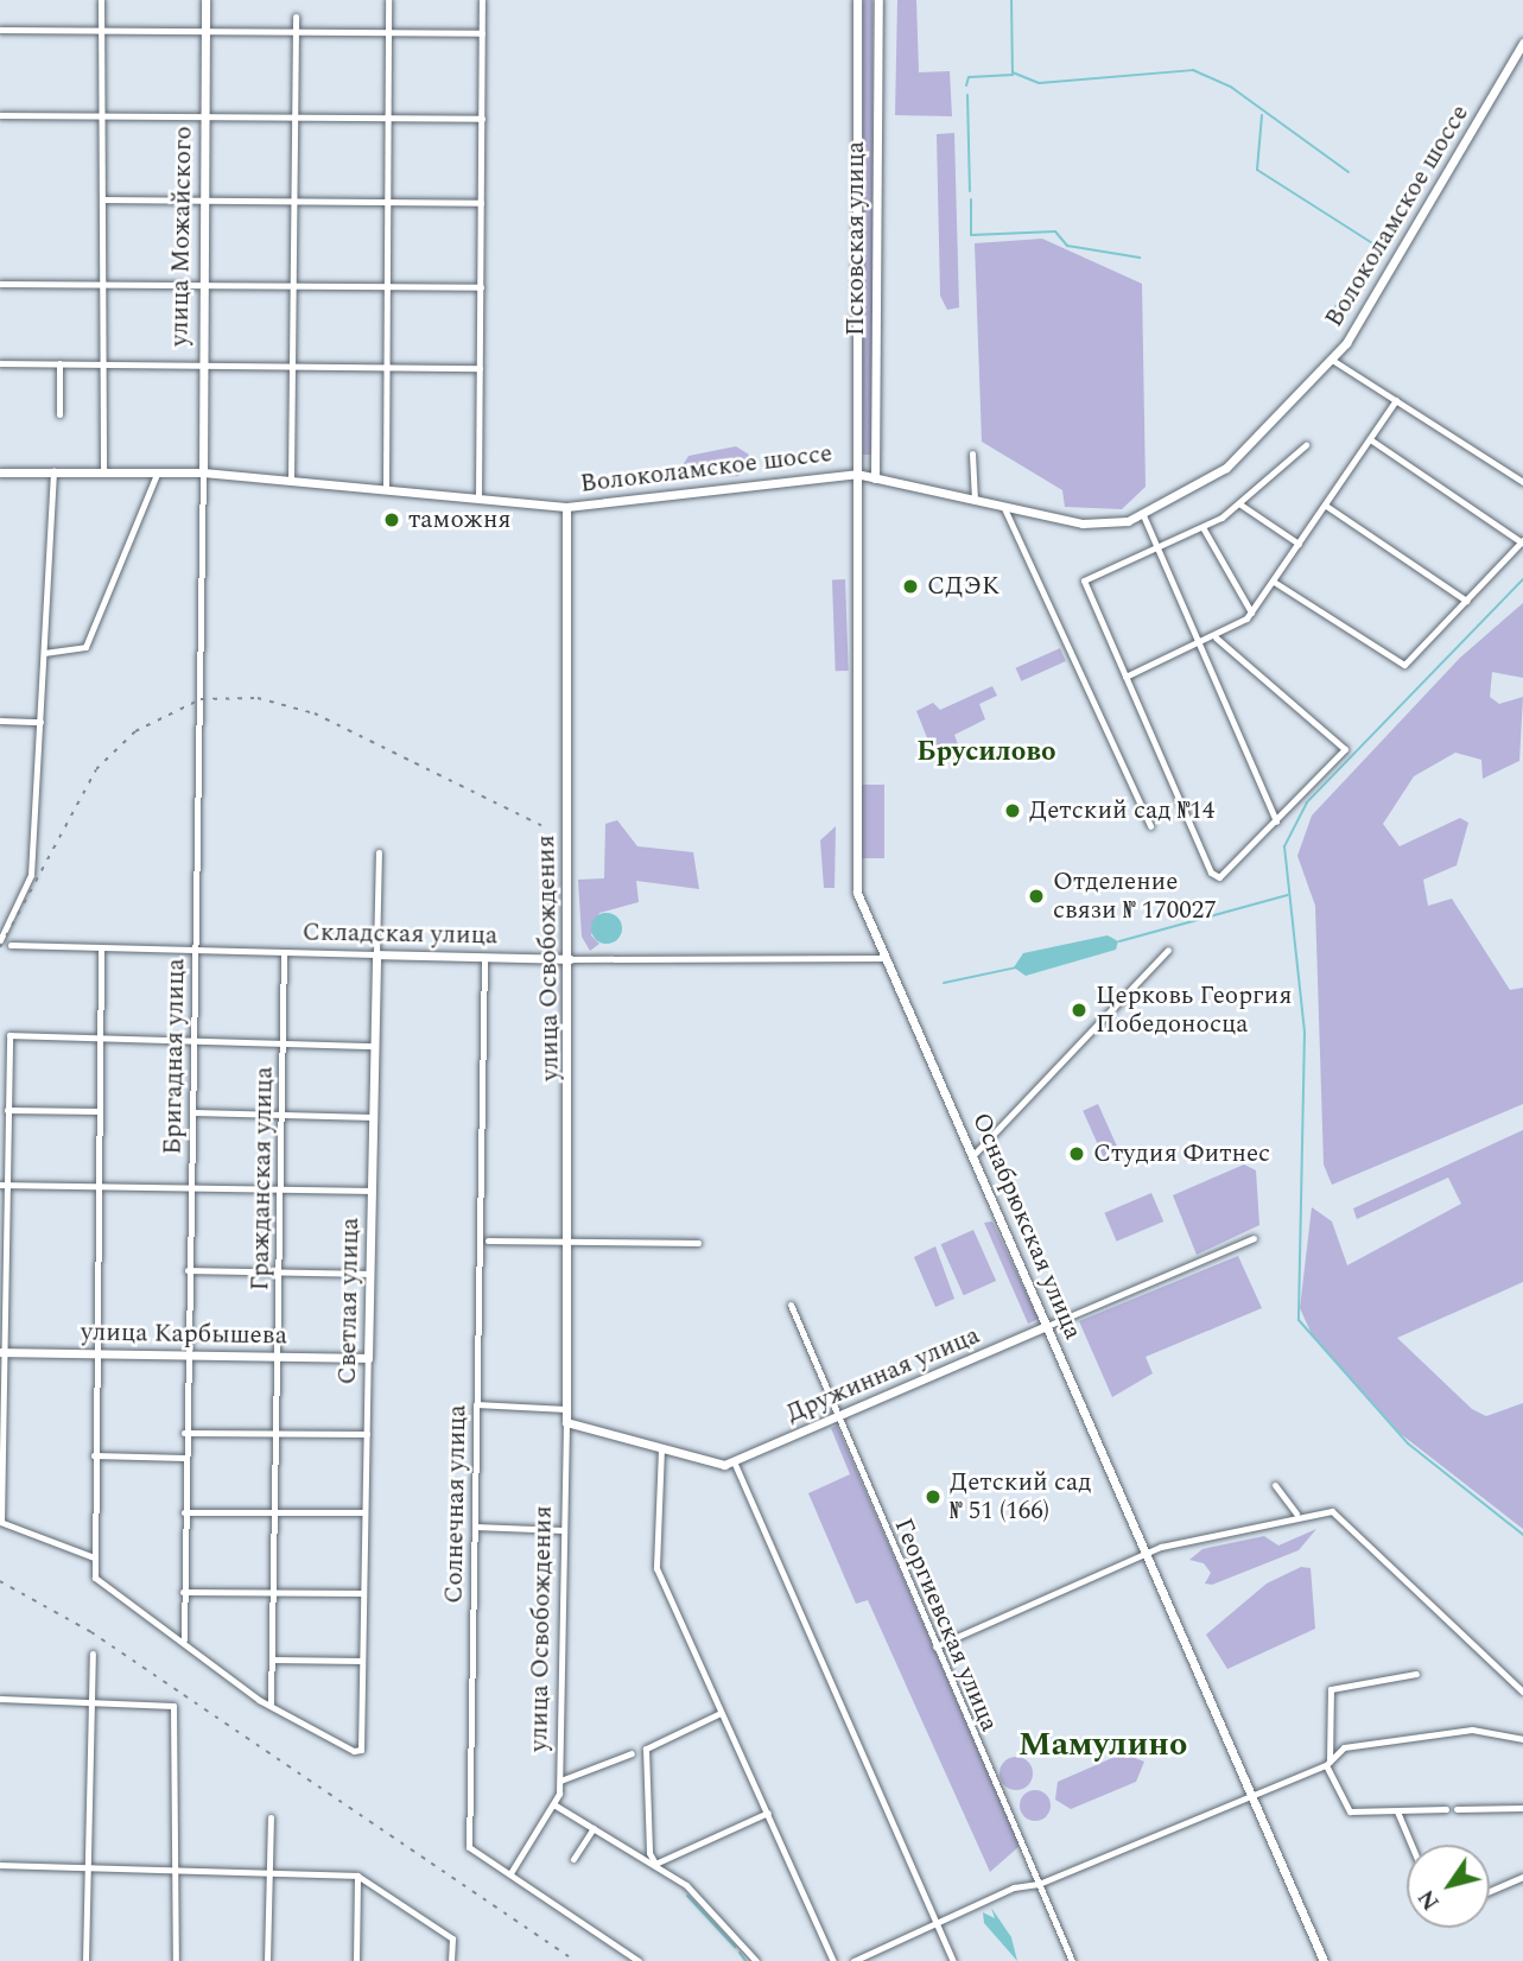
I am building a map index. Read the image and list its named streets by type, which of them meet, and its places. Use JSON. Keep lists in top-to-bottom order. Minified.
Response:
{"streets":{"street":["Волоколамское шоссе","улица Можайского","Псковская улица","Складская улица","улица Освобождения","Бригадная улица","Гражданская улица","Оснабрюкская улица","Светлая улица","улица Карбышева","Дружинная улица","Солнечная улица","Георгиевская улица"]},"crossings":[["Волоколамское шоссе","улица Можайского"],["Волоколамское шоссе","Псковская улица"],["Волоколамское шоссе","улица Освобождения"],["Волоколамское шоссе","Бригадная улица"],["Волоколамское шоссе","Оснабрюкская улица"],["улица Можайского","Бригадная улица"],["Псковская улица","Оснабрюкская улица"],["Складская улица","улица Освобождения"],["Складская улица","Бригадная улица"],["Складская улица","Гражданская улица"],["Складская улица","Оснабрюкская улица"],["Складская улица","Светлая улица"],["Складская улица","Солнечная улица"],["Бригадная улица","улица Карбышева"],["Гражданская улица","Светлая улица"],["Гражданская улица","улица Карбышева"],["Оснабрюкская улица","Дружинная улица"],["Светлая улица","улица Карбышева"],["Дружинная улица","Георгиевская улица"]],"districts":["Брусилово","Мамулино"],"places":["таможня","СДЭК","Детский сад №14","Отделение связи № 170027","Церковь Георгия Победоносца","Студия Фитнес","Детский сад № 51 (166)"],"north":"bottom left"}
